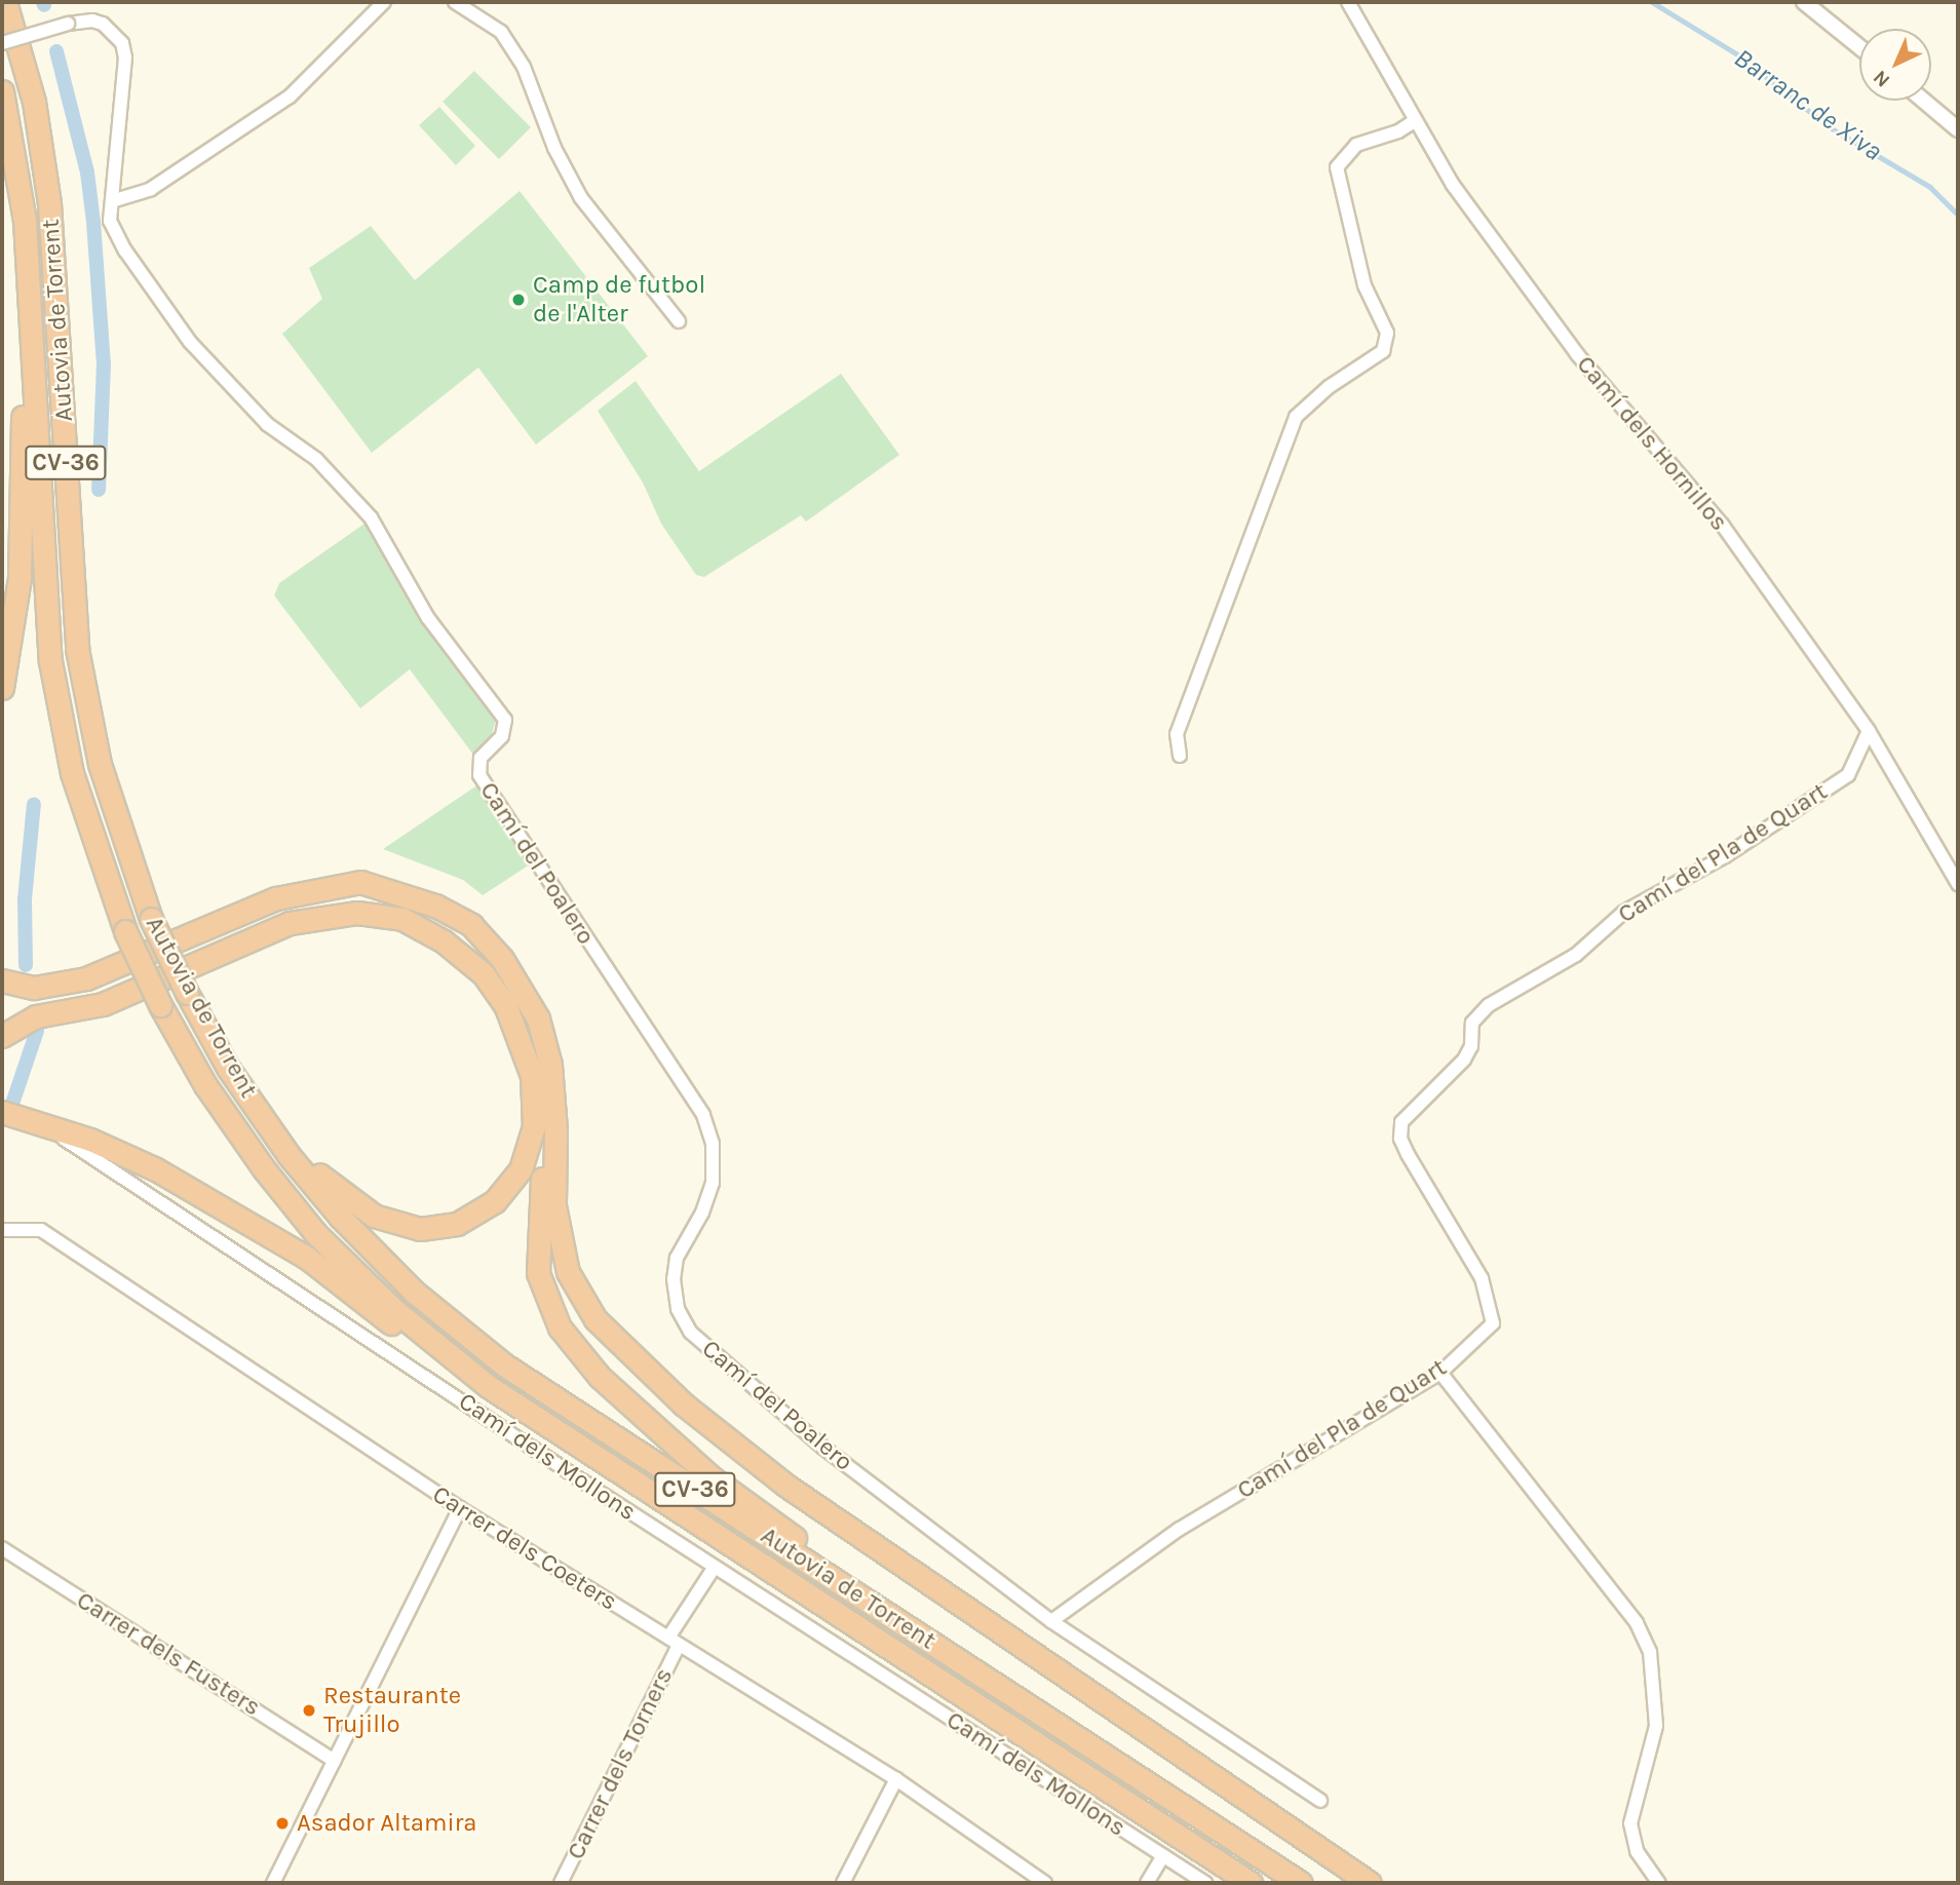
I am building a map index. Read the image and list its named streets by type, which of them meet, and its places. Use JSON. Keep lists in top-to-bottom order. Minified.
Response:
{"streets":{"highway":["Autovia de Torrent","CV-36"],"street":["Camí dels Hornillos","Camí del Pla de Quart","Camí del Poalero","Camí dels Mollons","Carrer dels Coeters","Carrer dels Fusters","Carrer dels Torners"]},"crossings":[["Camí dels Hornillos","Camí del Pla de Quart"],["Camí del Pla de Quart","Camí del Poalero"],["Camí dels Mollons","Carrer dels Torners"],["Carrer dels Coeters","Carrer dels Torners"]],"water":["Barranc de Xiva"],"places":["Camp de futbol de l'Alter","Restaurante Trujillo","Asador Altamira"],"north":"bottom left"}
